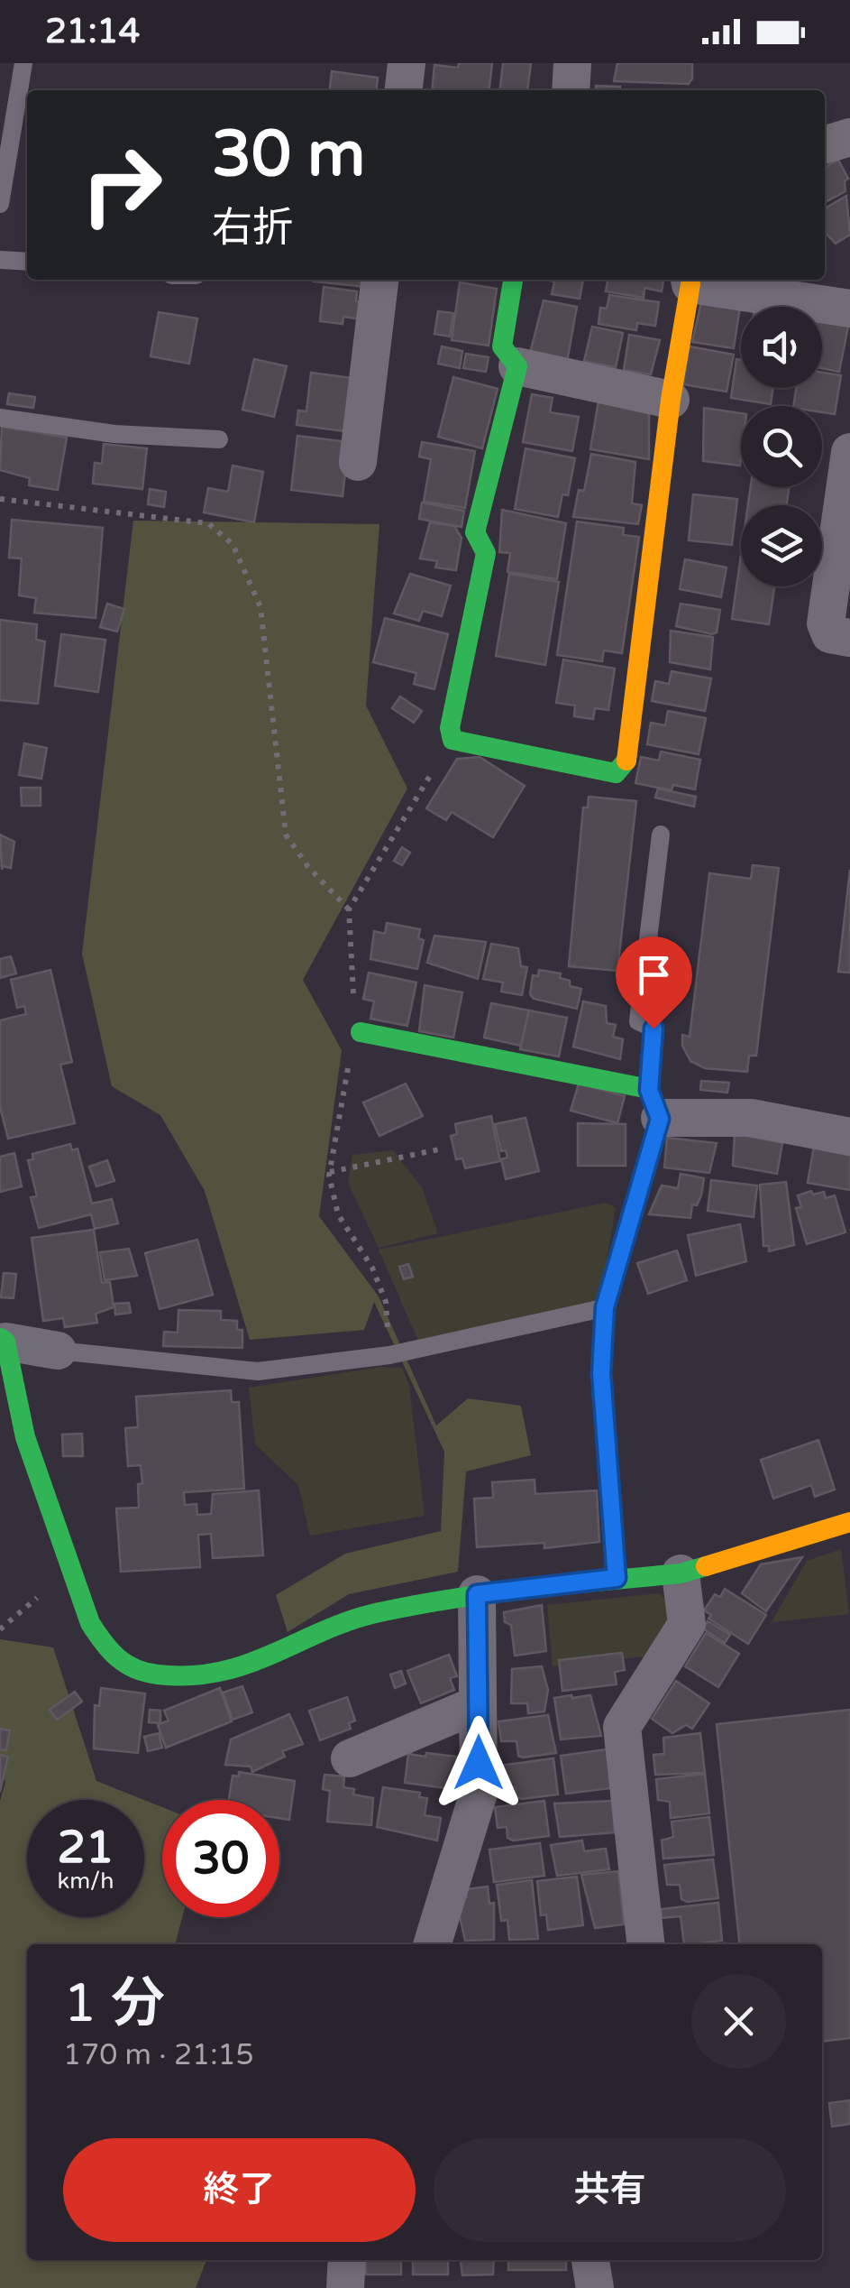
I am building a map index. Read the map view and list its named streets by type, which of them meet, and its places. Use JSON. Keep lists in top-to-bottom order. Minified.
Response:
{"page":{"status":"21:14","turn":["30 m","右折"],"speed":"21 km/h","limit":"30","heading":["1 分","170 m · 21:15"],"buttons":["終了","共有"]}}
